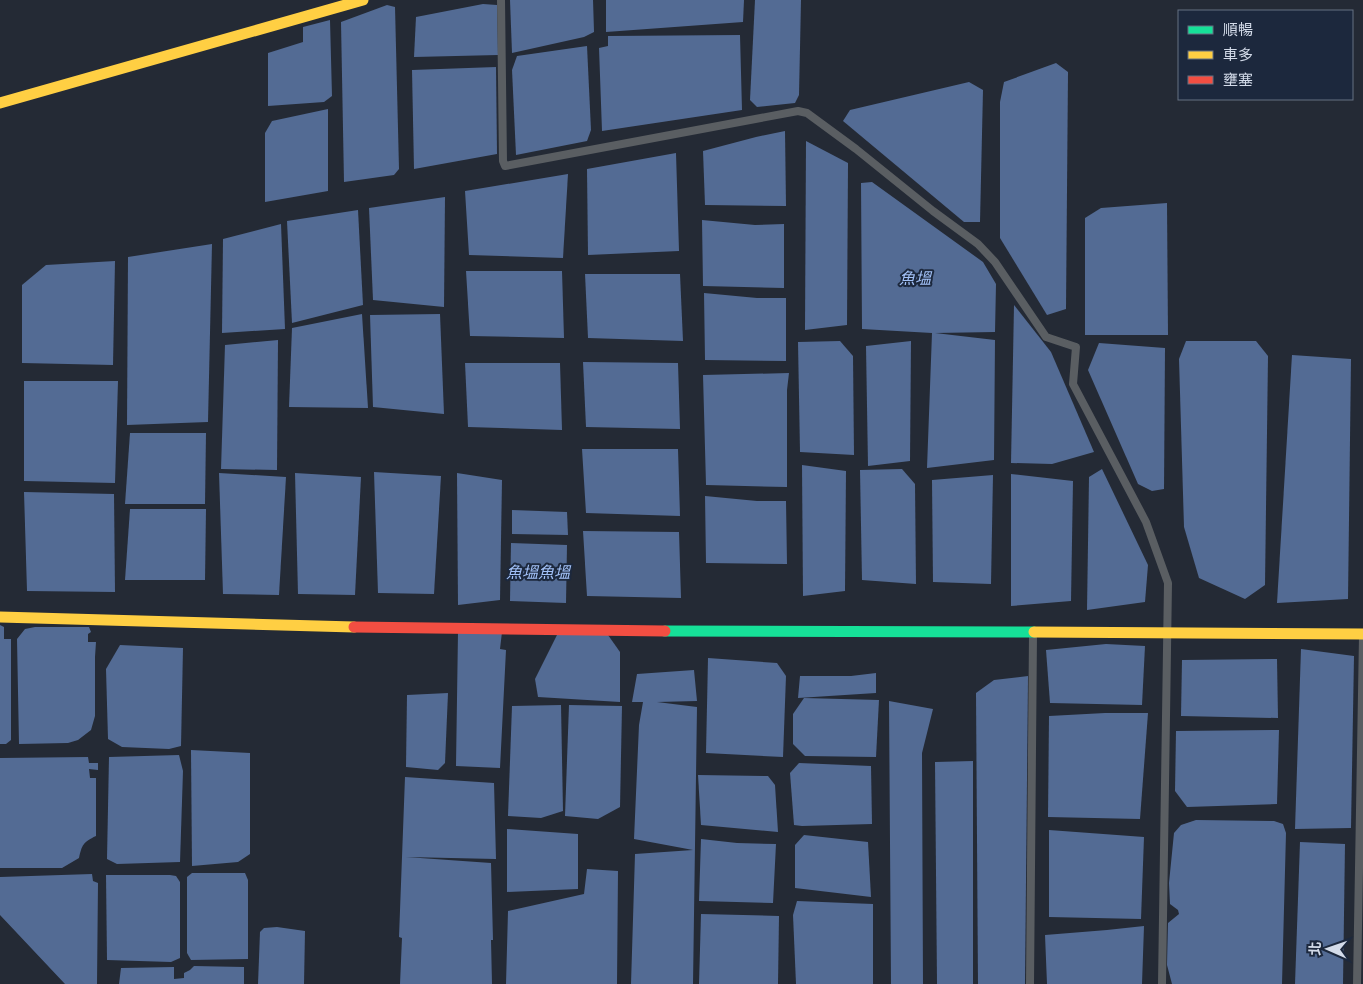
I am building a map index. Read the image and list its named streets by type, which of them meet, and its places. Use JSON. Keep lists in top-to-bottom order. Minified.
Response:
{"water":["魚塭","魚塭魚塭"],"legend":["順暢","車多","壅塞"],"north":"left"}
